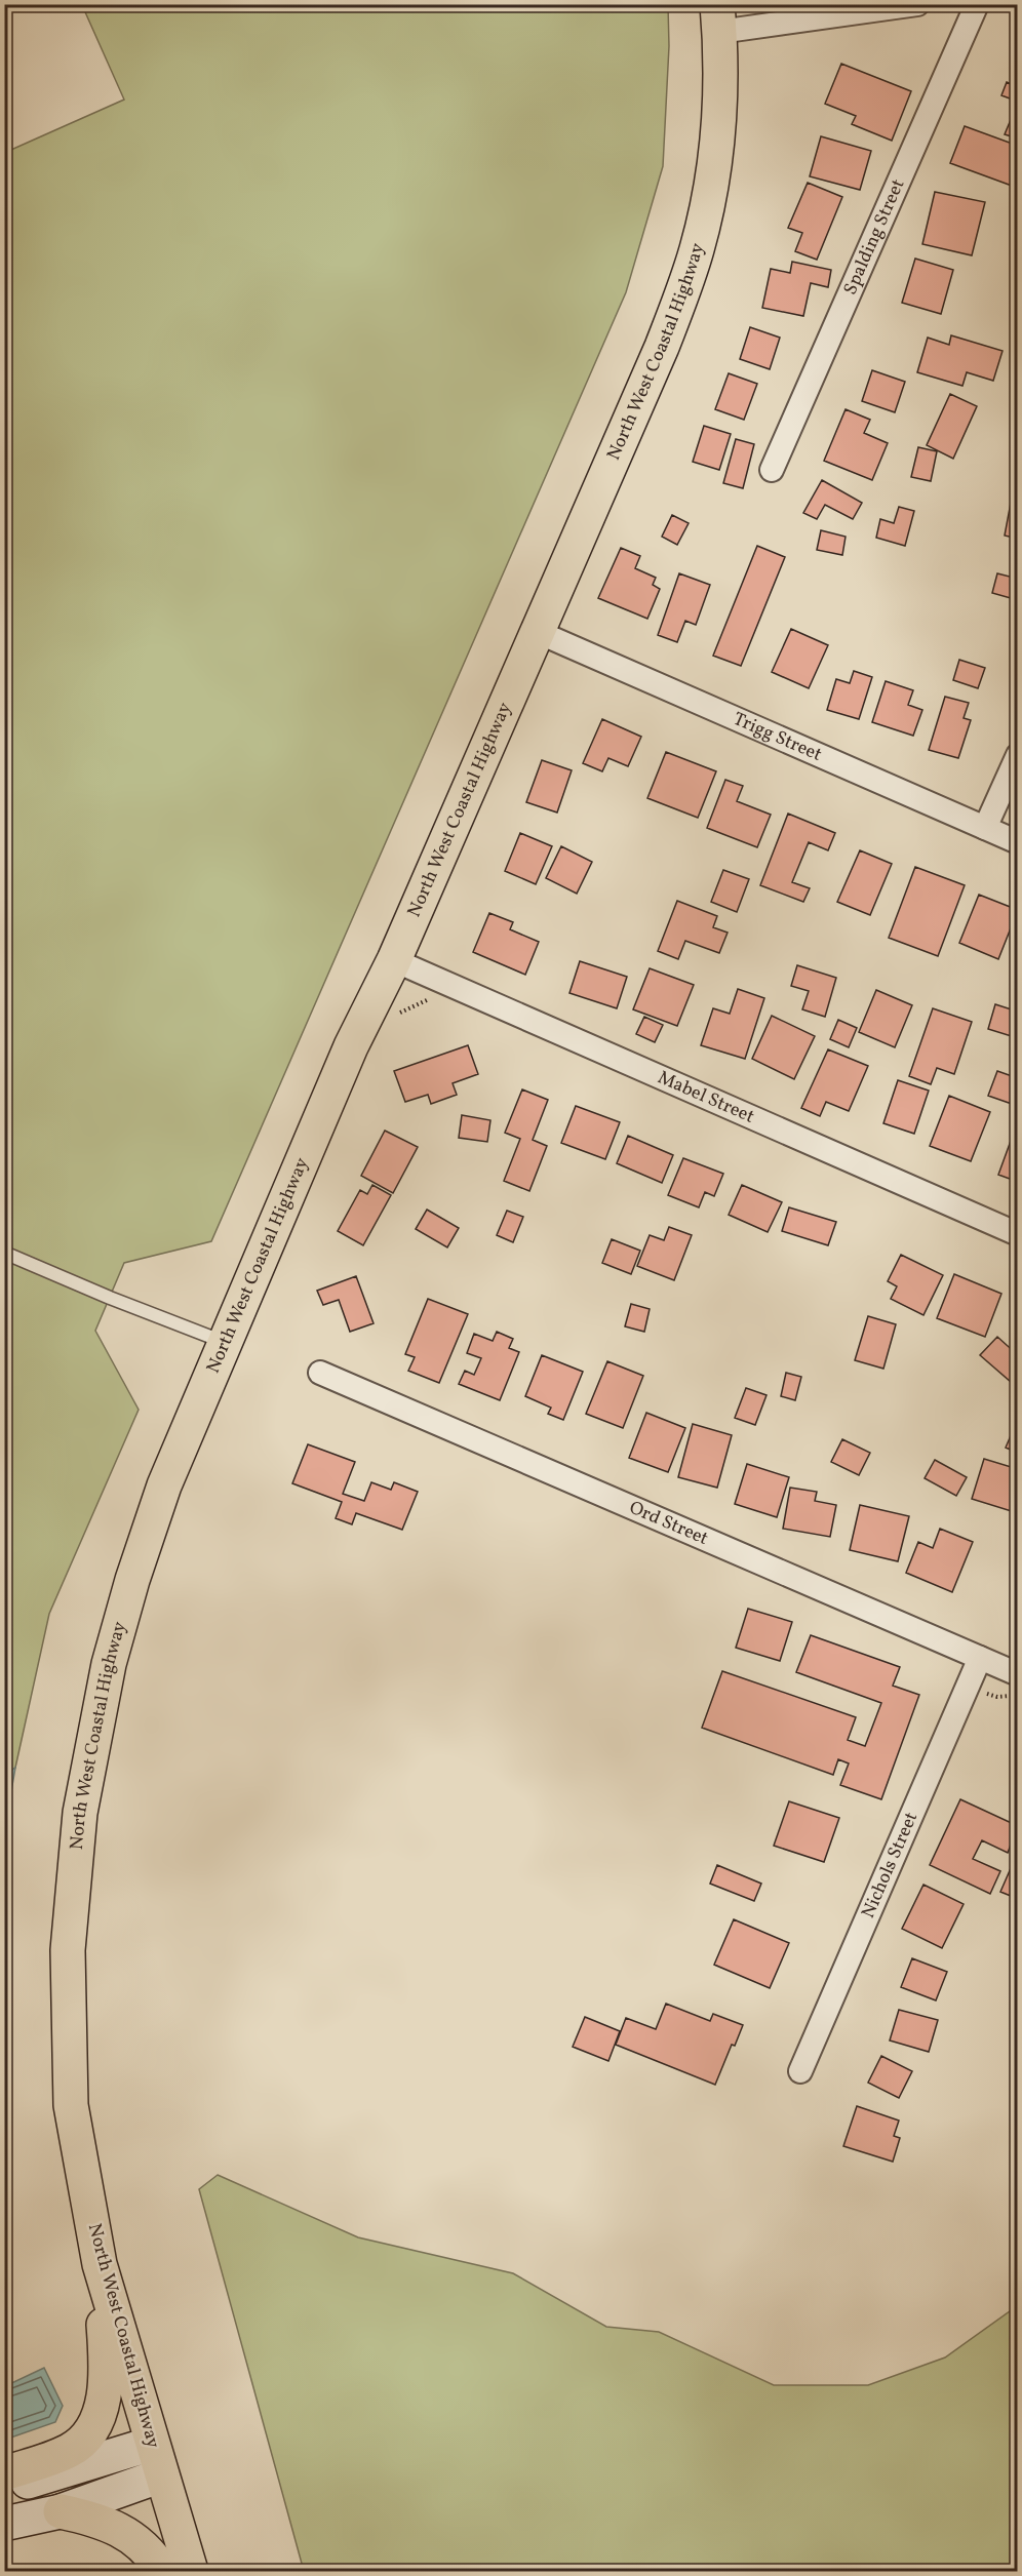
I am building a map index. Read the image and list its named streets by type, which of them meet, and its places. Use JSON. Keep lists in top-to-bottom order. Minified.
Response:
{"streets":{"highway":["North West Coastal Highway"],"street":["Spalding Street","Trigg Street","Mabel Street","Ord Street","Nichols Street"]},"crossings":[["North West Coastal Highway","Trigg Street"],["North West Coastal Highway","Mabel Street"],["Ord Street","Nichols Street"]]}
